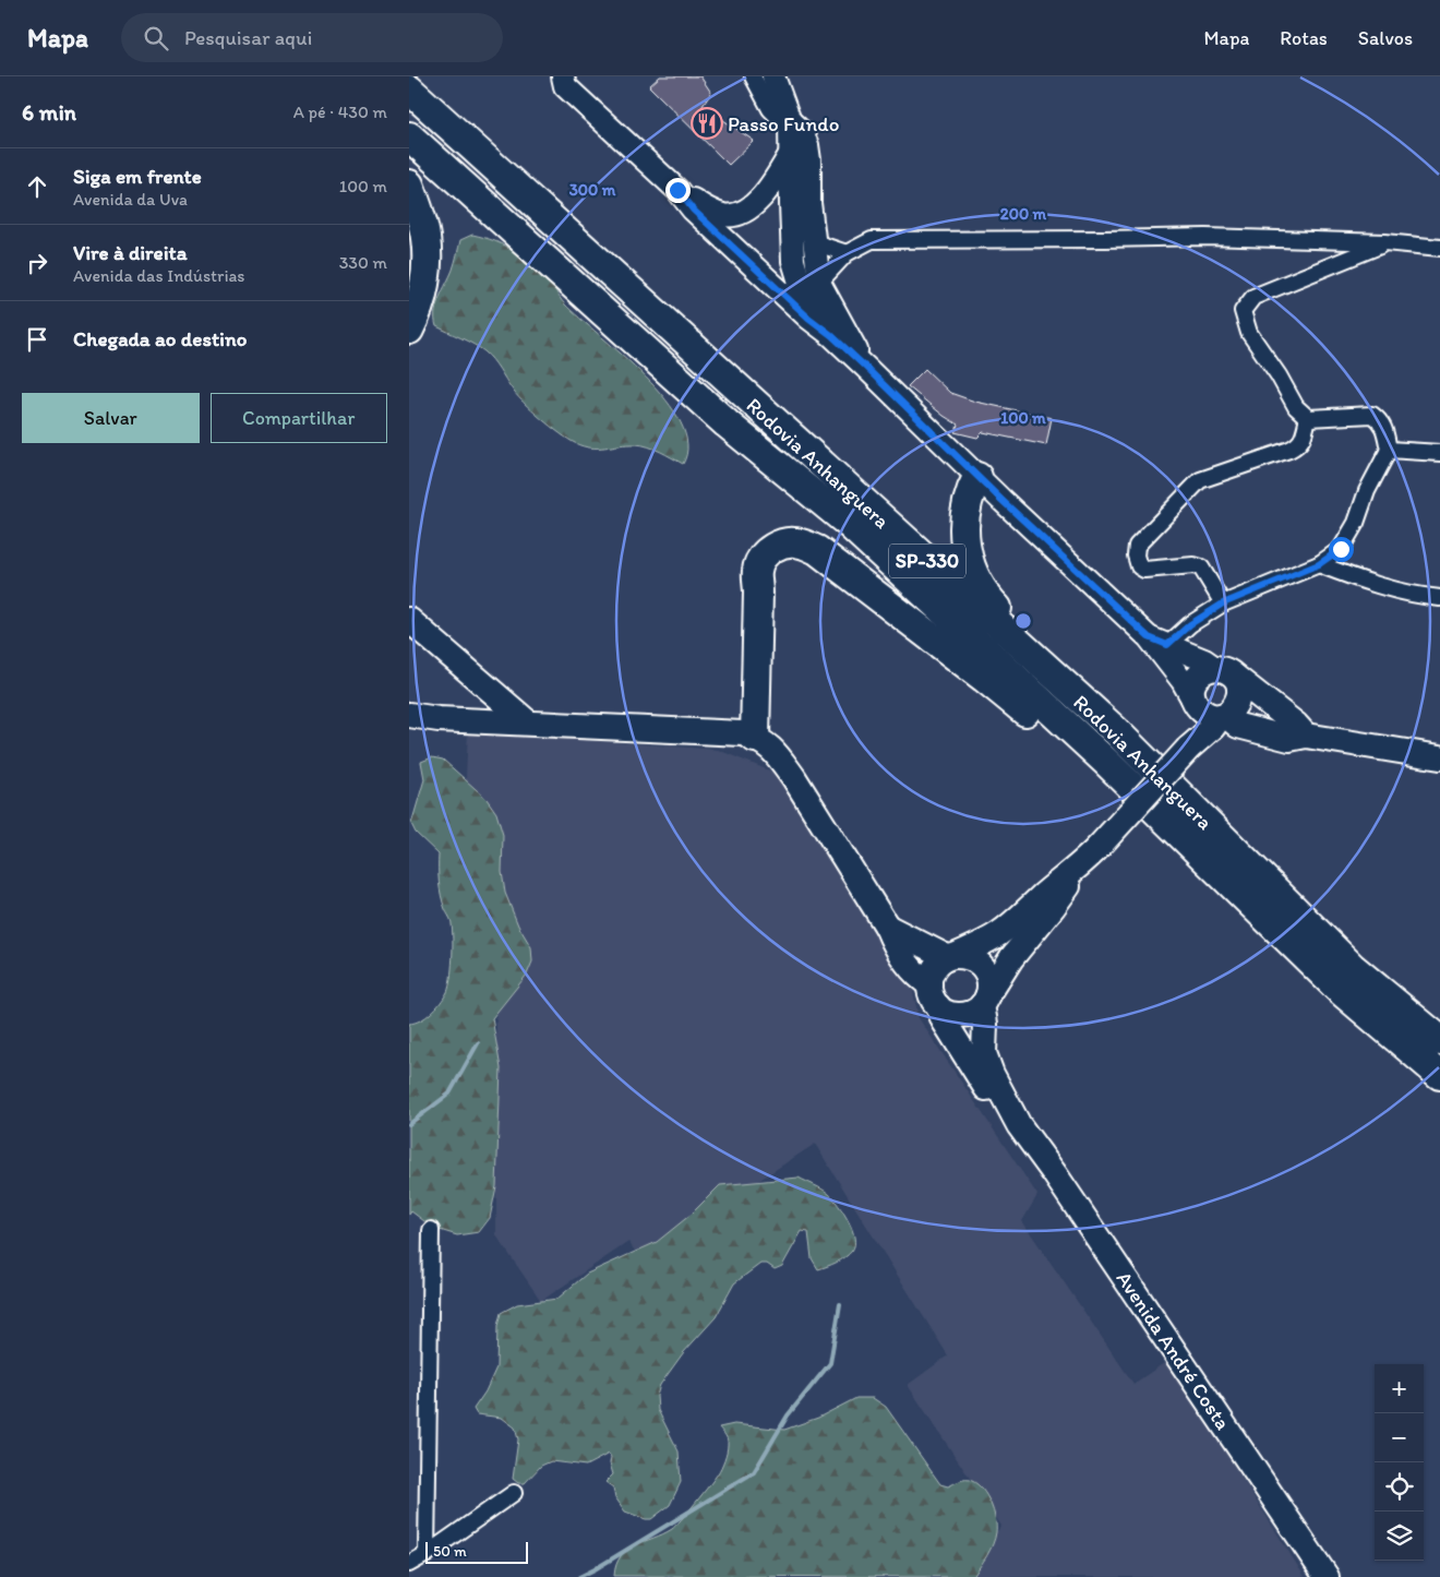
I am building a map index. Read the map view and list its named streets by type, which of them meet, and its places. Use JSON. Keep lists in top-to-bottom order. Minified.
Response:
{"streets":{"highway":["Rodovia Anhanguera","SP-330"],"main road":["Avenida André Costa"]},"places":{"restaurant":["Passo Fundo"]},"scale_bar":"50 m","page":{"header":"Mapa","search":"Pesquisar aqui","nav":["Mapa","Rotas","Salvos"],"heading":["6 min","A pé · 430 m"],"list":[["Siga em frente","Avenida da Uva","100 m"],["Vire à direita","Avenida das Indústrias","330 m"],"Chegada ao destino"],"buttons":["Salvar","Compartilhar"],"map_buttons":["+","−"],"scale":"50 m"},"rings":["300 m","200 m","100 m"]}
